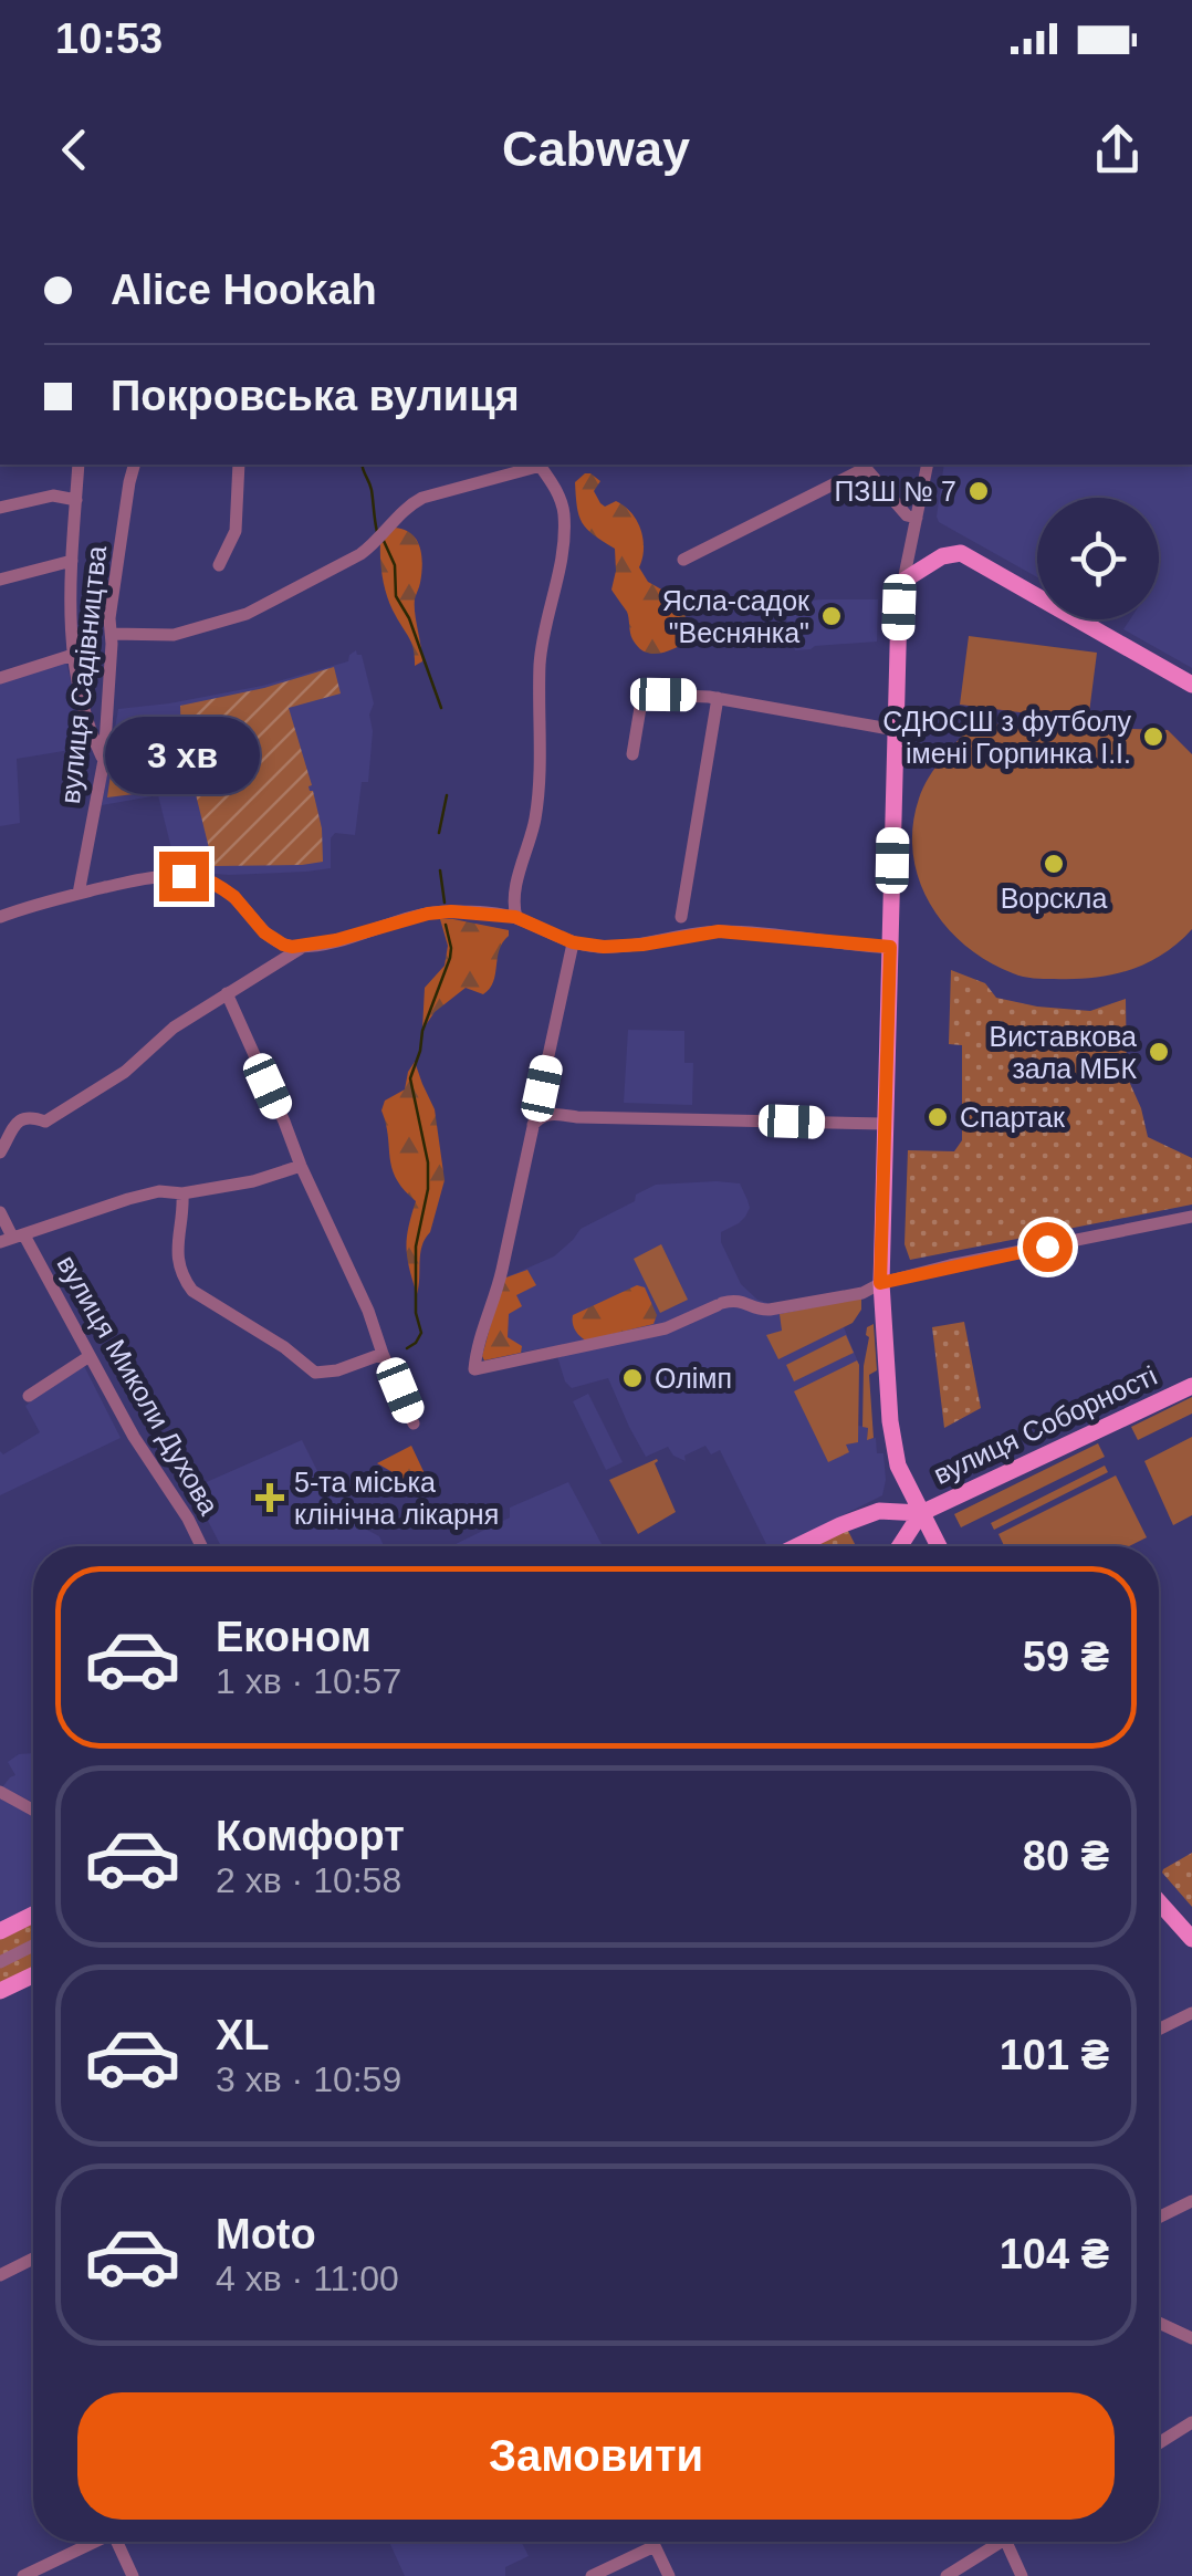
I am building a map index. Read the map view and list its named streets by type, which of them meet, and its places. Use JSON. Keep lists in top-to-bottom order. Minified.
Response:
{"streets":{"main road":["вулиця Соборності"],"street":["вулиця Садівництва","вулиця Миколи Духова"]},"places":{"other":["ПЗШ № 7","Ясла-садок \"Веснянка\"","СДЮСШ з футболу імені Горпинка І.І.","Ворскла","Виставкова зала МБК","Спартак","Олімп"],"health":["5-та міська клінічна лікарня"]},"page":{"status":"10:53","header":"Cabway","banner":["Alice Hookah","Покровська вулиця"],"bubble":"3 хв","list":[{"name":"Економ","note":"1 хв · 10:57","value":"59 ₴"},{"name":"Комфорт","note":"2 хв · 10:58","value":"80 ₴"},{"name":"XL","note":"3 хв · 10:59","value":"101 ₴"},{"name":"Moto","note":"4 хв · 11:00","value":"104 ₴"}],"buttons":"Замовити"}}
